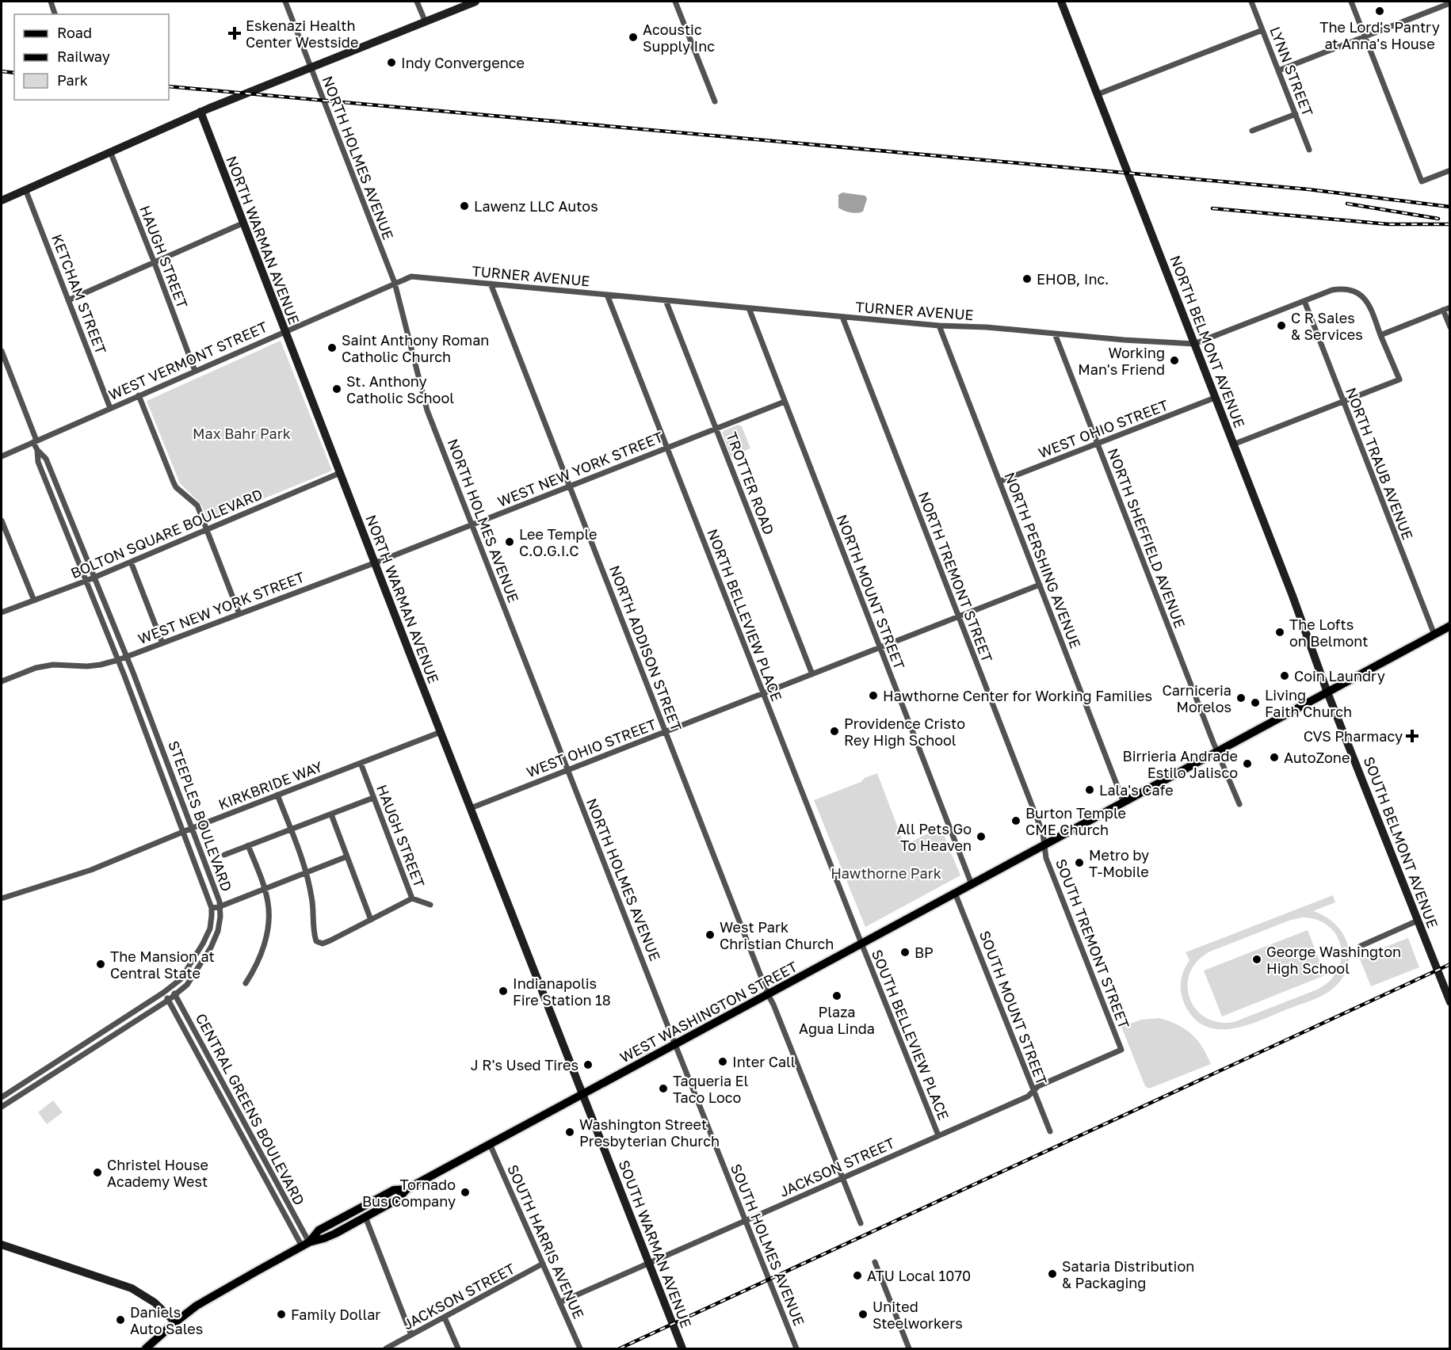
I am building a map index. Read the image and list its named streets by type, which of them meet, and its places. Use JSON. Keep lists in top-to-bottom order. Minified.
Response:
{"streets":{"main road":["NORTH WARMAN AVENUE","NORTH BELMONT AVENUE","SOUTH BELMONT AVENUE","WEST WASHINGTON STREET","SOUTH WARMAN AVENUE"],"street":["LYNN STREET","NORTH HOLMES AVENUE","HAUGH STREET","TURNER AVENUE","KETCHAM STREET","WEST VERMONT STREET","WEST OHIO STREET","NORTH TRAUB AVENUE","WEST NEW YORK STREET","TROTTER ROAD","BOLTON SQUARE BOULEVARD","NORTH SHEFFIELD AVENUE","NORTH PERSHING AVENUE","NORTH TREMONT STREET","NORTH MOUNT STREET","NORTH BELLEVIEW PLACE","NORTH ADDISON STREET","KIRKBRIDE WAY","STEEPLES BOULEVARD","SOUTH TREMONT STREET","SOUTH MOUNT STREET","SOUTH BELLEVIEW PLACE","CENTRAL GREENS BOULEVARD","JACKSON STREET","SOUTH HARRIS AVENUE","SOUTH HOLMES AVENUE"]},"crossings":[["NORTH HOLMES AVENUE","WEST VERMONT STREET"],["NORTH HOLMES AVENUE","WEST OHIO STREET"],["NORTH HOLMES AVENUE","WEST NEW YORK STREET"],["NORTH HOLMES AVENUE","WEST WASHINGTON STREET"],["NORTH HOLMES AVENUE","SOUTH HOLMES AVENUE"],["NORTH WARMAN AVENUE","WEST VERMONT STREET"],["NORTH WARMAN AVENUE","WEST OHIO STREET"],["NORTH WARMAN AVENUE","WEST NEW YORK STREET"],["NORTH WARMAN AVENUE","BOLTON SQUARE BOULEVARD"],["NORTH WARMAN AVENUE","KIRKBRIDE WAY"],["NORTH WARMAN AVENUE","WEST WASHINGTON STREET"],["NORTH WARMAN AVENUE","SOUTH WARMAN AVENUE"],["HAUGH STREET","WEST VERMONT STREET"],["HAUGH STREET","KIRKBRIDE WAY"],["TURNER AVENUE","NORTH BELMONT AVENUE"],["TURNER AVENUE","WEST VERMONT STREET"],["TURNER AVENUE","NORTH TRAUB AVENUE"],["TURNER AVENUE","TROTTER ROAD"],["TURNER AVENUE","NORTH SHEFFIELD AVENUE"],["TURNER AVENUE","NORTH PERSHING AVENUE"],["TURNER AVENUE","NORTH TREMONT STREET"],["TURNER AVENUE","NORTH MOUNT STREET"],["TURNER AVENUE","NORTH BELLEVIEW PLACE"],["TURNER AVENUE","NORTH ADDISON STREET"],["KETCHAM STREET","WEST VERMONT STREET"],["NORTH BELMONT AVENUE","WEST OHIO STREET"],["NORTH BELMONT AVENUE","SOUTH BELMONT AVENUE"],["NORTH BELMONT AVENUE","WEST WASHINGTON STREET"],["WEST VERMONT STREET","STEEPLES BOULEVARD"],["WEST OHIO STREET","TROTTER ROAD"],["WEST OHIO STREET","NORTH SHEFFIELD AVENUE"],["WEST OHIO STREET","NORTH PERSHING AVENUE"],["WEST OHIO STREET","NORTH TREMONT STREET"],["WEST OHIO STREET","NORTH MOUNT STREET"],["WEST OHIO STREET","NORTH BELLEVIEW PLACE"],["WEST OHIO STREET","NORTH ADDISON STREET"],["NORTH TRAUB AVENUE","WEST WASHINGTON STREET"],["WEST NEW YORK STREET","TROTTER ROAD"],["WEST NEW YORK STREET","NORTH MOUNT STREET"],["WEST NEW YORK STREET","NORTH BELLEVIEW PLACE"],["WEST NEW YORK STREET","NORTH ADDISON STREET"],["WEST NEW YORK STREET","STEEPLES BOULEVARD"],["BOLTON SQUARE BOULEVARD","STEEPLES BOULEVARD"],["NORTH SHEFFIELD AVENUE","WEST WASHINGTON STREET"],["NORTH PERSHING AVENUE","WEST WASHINGTON STREET"],["NORTH TREMONT STREET","SOUTH TREMONT STREET"],["NORTH TREMONT STREET","WEST WASHINGTON STREET"],["NORTH MOUNT STREET","WEST WASHINGTON STREET"],["NORTH BELLEVIEW PLACE","WEST WASHINGTON STREET"],["NORTH BELLEVIEW PLACE","SOUTH BELLEVIEW PLACE"],["NORTH ADDISON STREET","WEST WASHINGTON STREET"],["NORTH ADDISON STREET","JACKSON STREET"],["KIRKBRIDE WAY","STEEPLES BOULEVARD"],["STEEPLES BOULEVARD","CENTRAL GREENS BOULEVARD"],["SOUTH BELMONT AVENUE","WEST WASHINGTON STREET"],["SOUTH TREMONT STREET","WEST WASHINGTON STREET"],["SOUTH TREMONT STREET","JACKSON STREET"],["SOUTH MOUNT STREET","WEST WASHINGTON STREET"],["SOUTH MOUNT STREET","JACKSON STREET"],["WEST WASHINGTON STREET","SOUTH BELLEVIEW PLACE"],["WEST WASHINGTON STREET","CENTRAL GREENS BOULEVARD"],["WEST WASHINGTON STREET","SOUTH HARRIS AVENUE"],["WEST WASHINGTON STREET","SOUTH WARMAN AVENUE"],["WEST WASHINGTON STREET","SOUTH HOLMES AVENUE"],["SOUTH BELLEVIEW PLACE","JACKSON STREET"],["JACKSON STREET","SOUTH HARRIS AVENUE"],["JACKSON STREET","SOUTH WARMAN AVENUE"],["JACKSON STREET","SOUTH HOLMES AVENUE"]],"parks":["Max Bahr Park","Hawthorne Park"],"places":{"other":["The Lord's Pantry at Anna's House","Acoustic Supply Inc","Indy Convergence","Lawenz LLC Autos","EHOB, Inc.","C R Sales & Services","Saint Anthony Roman Catholic Church","Working Man's Friend","St. Anthony Catholic School","Lee Temple C.O.G.I.C","The Lofts on Belmont","Coin Laundry","Hawthorne Center for Working Families","Carniceria Morelos","Living Faith Church","Providence Cristo Rey High School","AutoZone","Birrieria Andrade Estilo Jalisco","Lala's Cafe","Burton Temple CME Church","All Pets Go To Heaven","Metro by T-Mobile","West Park Christian Church","BP","George Washington High School","The Mansion at Central State","Indianapolis Fire Station 18","Plaza Agua Linda","Inter Call","J R's Used Tires","Taqueria El Taco Loco","Washington Street Presbyterian Church","Christel House Academy West","Tornado Bus Company","Sataria Distribution & Packaging","ATU Local 1070","Family Dollar","United Steelworkers","Daniels Auto Sales"],"health":["Eskenazi Health Center Westside","CVS Pharmacy"]},"legend":["Road","Railway","Park"]}
